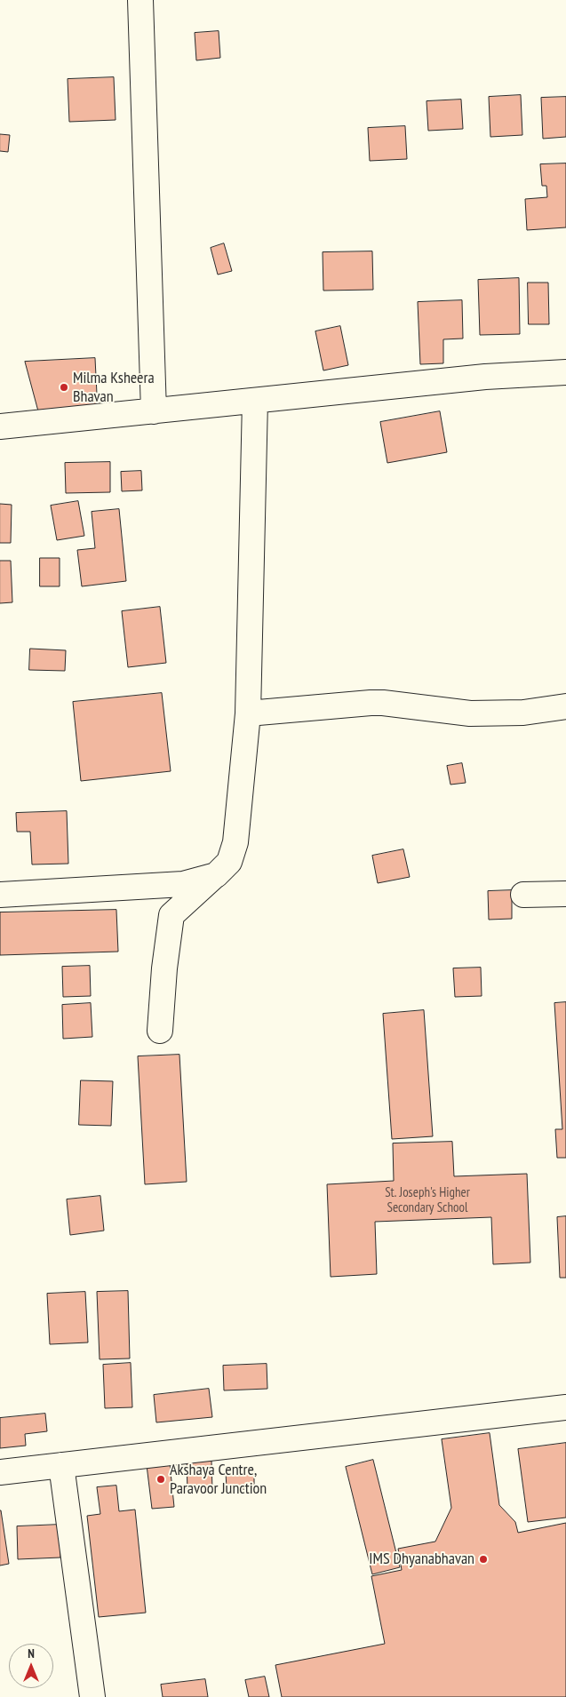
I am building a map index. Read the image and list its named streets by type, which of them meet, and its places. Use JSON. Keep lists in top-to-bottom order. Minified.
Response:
{"places":["Milma Ksheera Bhavan","Akshaya Centre, Paravoor Junction","IMS Dhyanabhavan"],"house_numbers":["St. Joseph's Higher Secondary School"],"north":"top"}
